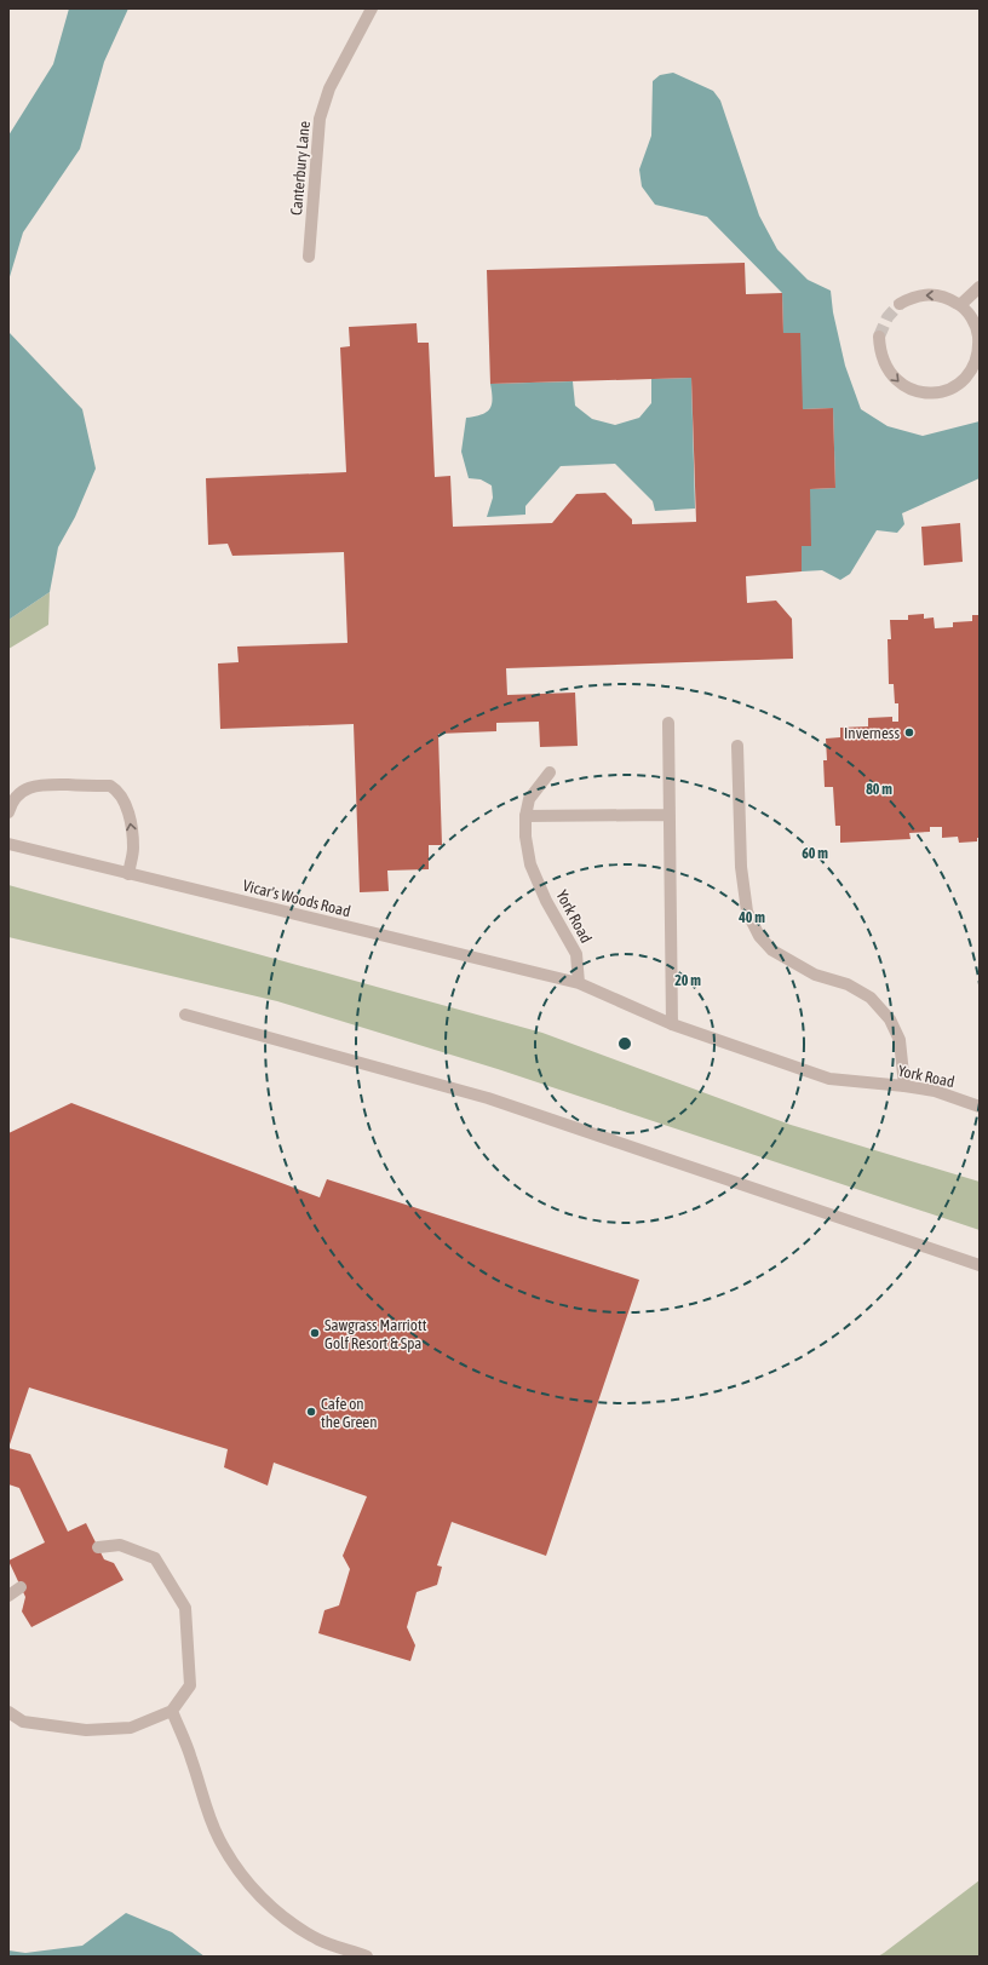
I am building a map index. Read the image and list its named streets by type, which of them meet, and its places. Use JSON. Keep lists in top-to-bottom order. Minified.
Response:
{"streets":{"street":["Canterbury Lane","Vicar's Woods Road","York Road"]},"crossings":[["Vicar's Woods Road","York Road"]],"places":["Inverness","Sawgrass Marriott Golf Resort & Spa","Cafe on the Green"],"rings":["80 m","60 m","40 m","20 m"]}
